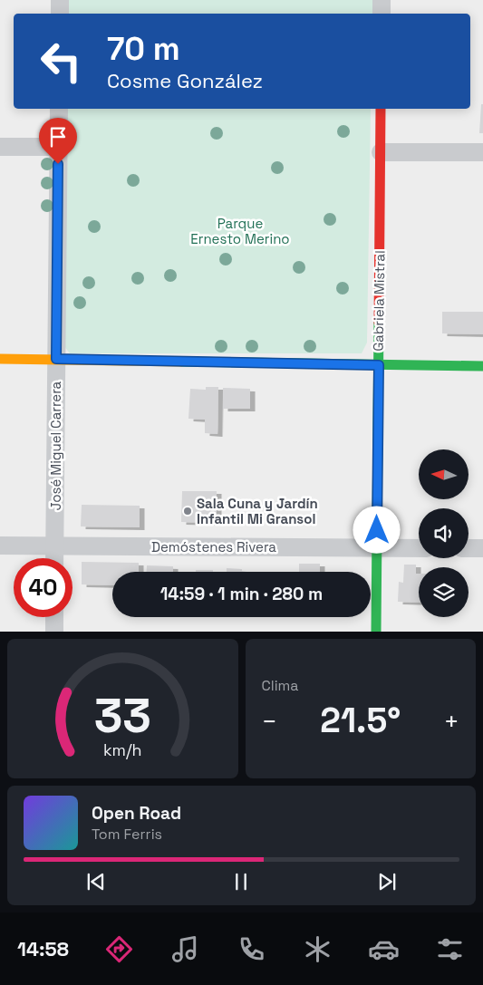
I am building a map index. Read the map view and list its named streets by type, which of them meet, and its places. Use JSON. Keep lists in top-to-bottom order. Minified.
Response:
{"streets":{"street":["Gabriela Mistral","José Miguel Carrera","Demóstenes Rivera"]},"crossings":[["Gabriela Mistral","Demóstenes Rivera"],["José Miguel Carrera","Demóstenes Rivera"]],"parks":["Parque Ernesto Merino"],"places":["Sala Cuna y Jardín Infantil Mi Gransol"],"north":"left","page":{"turn":["70 m","Cosme González"],"limit":"40","trip":"14:59 · 1 min · 280 m","tile":"Clima","heat":["−","21.5°","+"],"song":["Open Road","Tom Ferris"],"tabs":"14:58","gauge":["33","km/h"]}}
